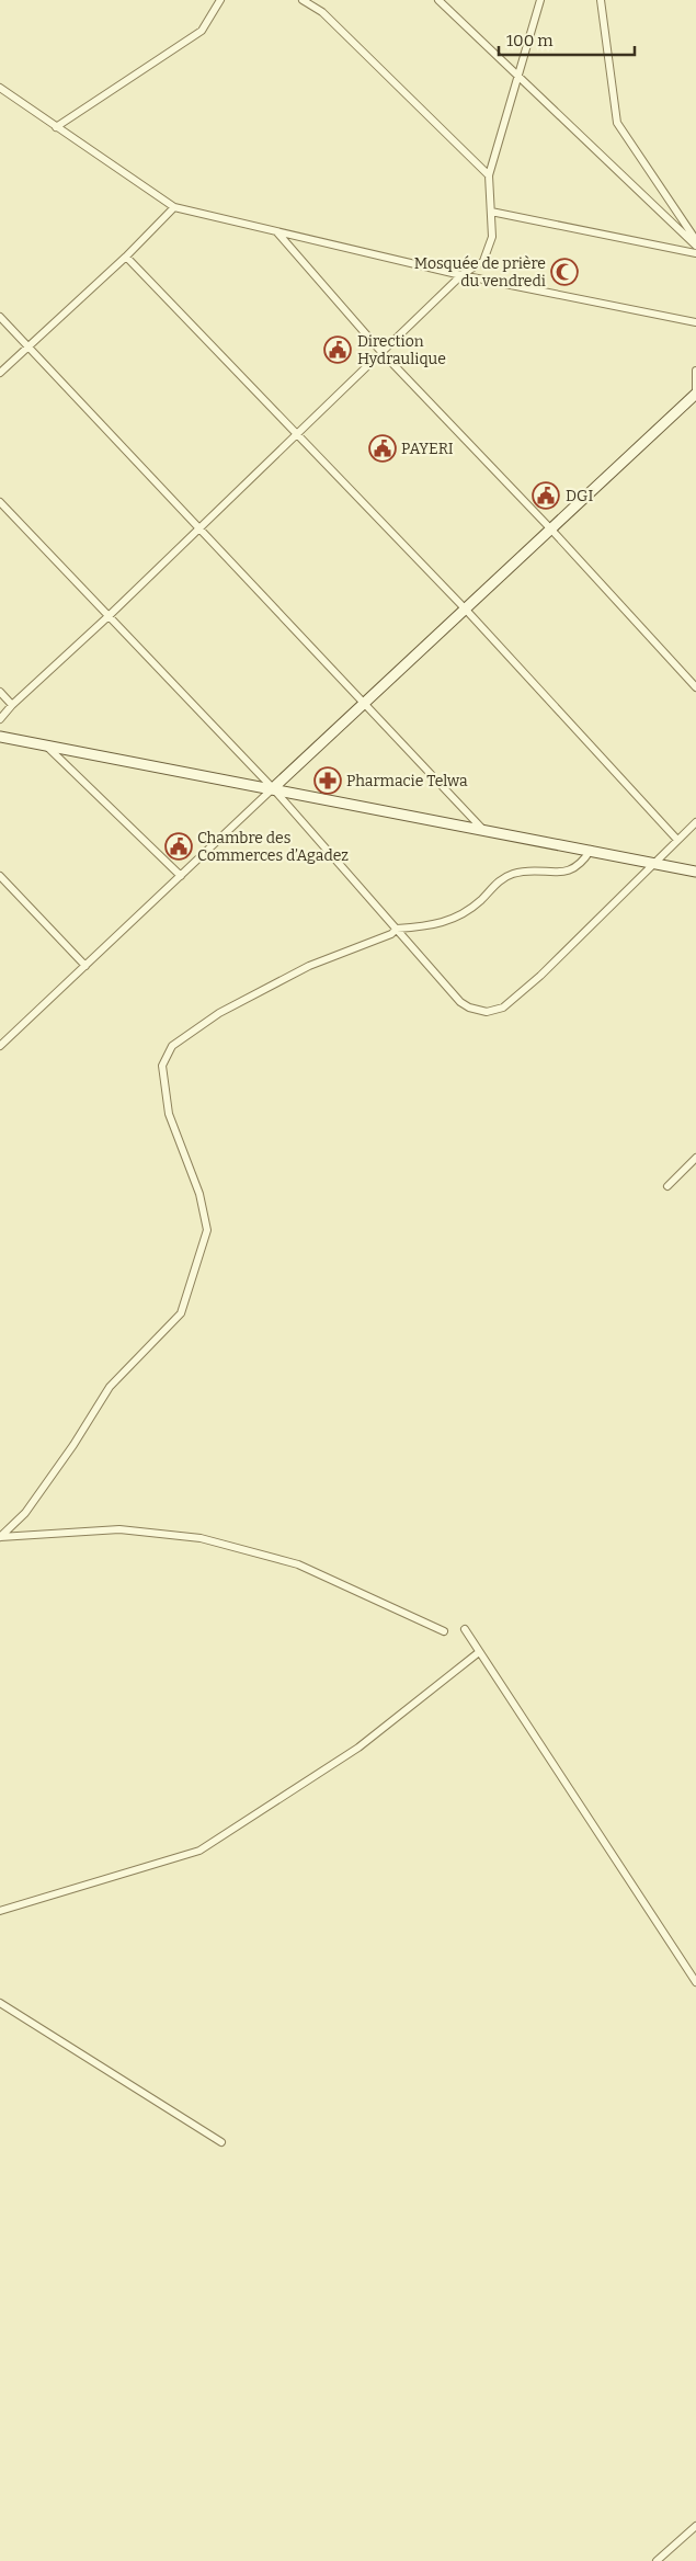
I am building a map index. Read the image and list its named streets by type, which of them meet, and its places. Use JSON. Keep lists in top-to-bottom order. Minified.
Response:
{"places":{"mosque":["Mosquée de prière du vendredi"],"public building":["Direction Hydraulique","PAYERI","DGI","Chambre des Commerces d’Agadez"],"pharmacy":["Pharmacie Telwa"]},"scale_bar":"100 m"}
